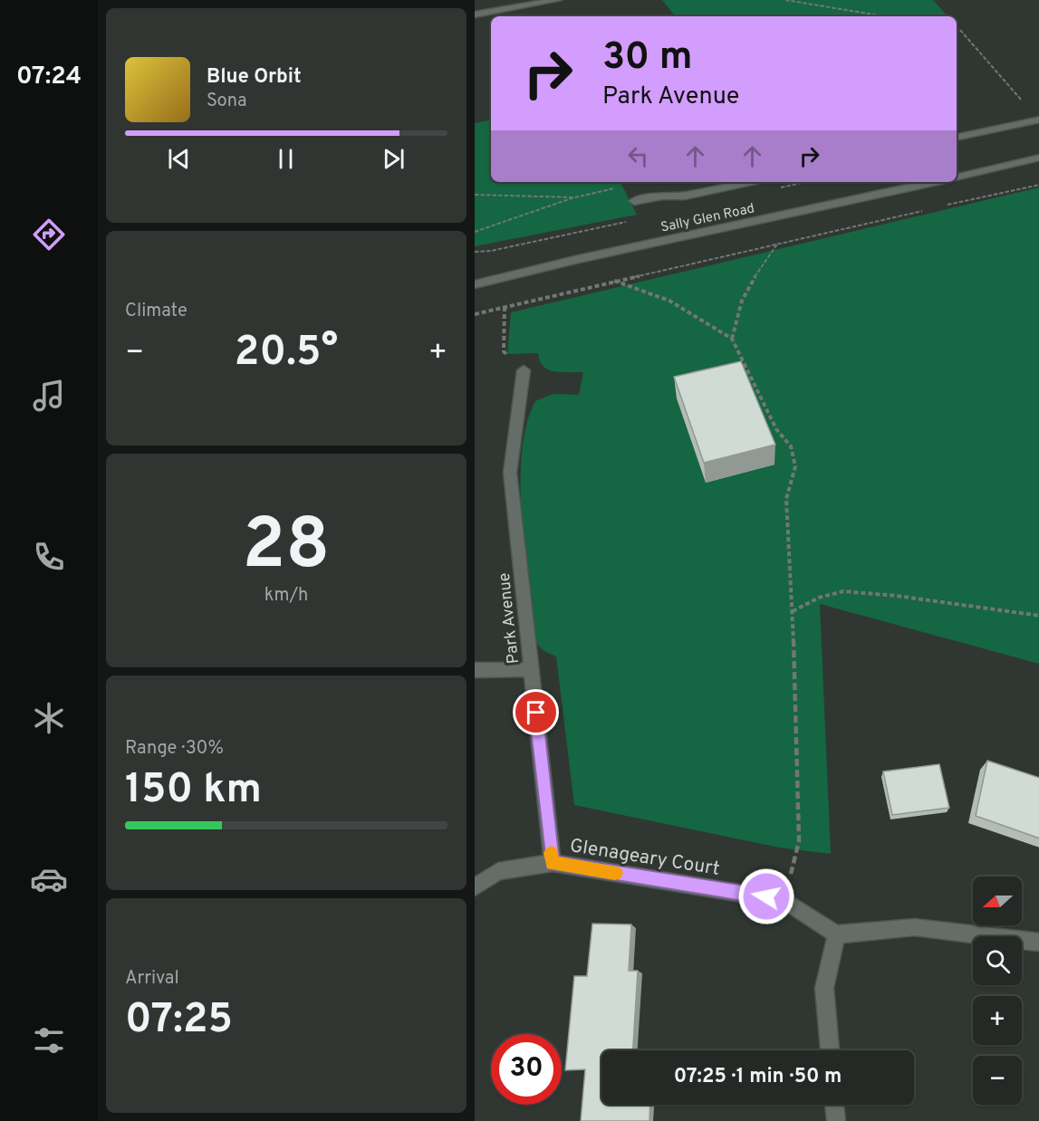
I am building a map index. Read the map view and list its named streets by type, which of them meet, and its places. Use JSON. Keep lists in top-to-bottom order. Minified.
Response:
{"streets":{"street":["Sally Glen Road","Park Avenue","Glenageary Court"]},"crossings":[["Park Avenue","Glenageary Court"]],"north":"left","page":{"tabs":"07:24","turn":["30 m","Park Avenue"],"song":["Blue Orbit","Sona"],"tile":["Climate",["28","km/h"],["Range · 30%","150 km"],["Arrival","07:25"]],"heat":["−","20.5°","+"],"map_buttons":["+","−"],"limit":"30","trip":"07:25 · 1 min · 50 m"}}
